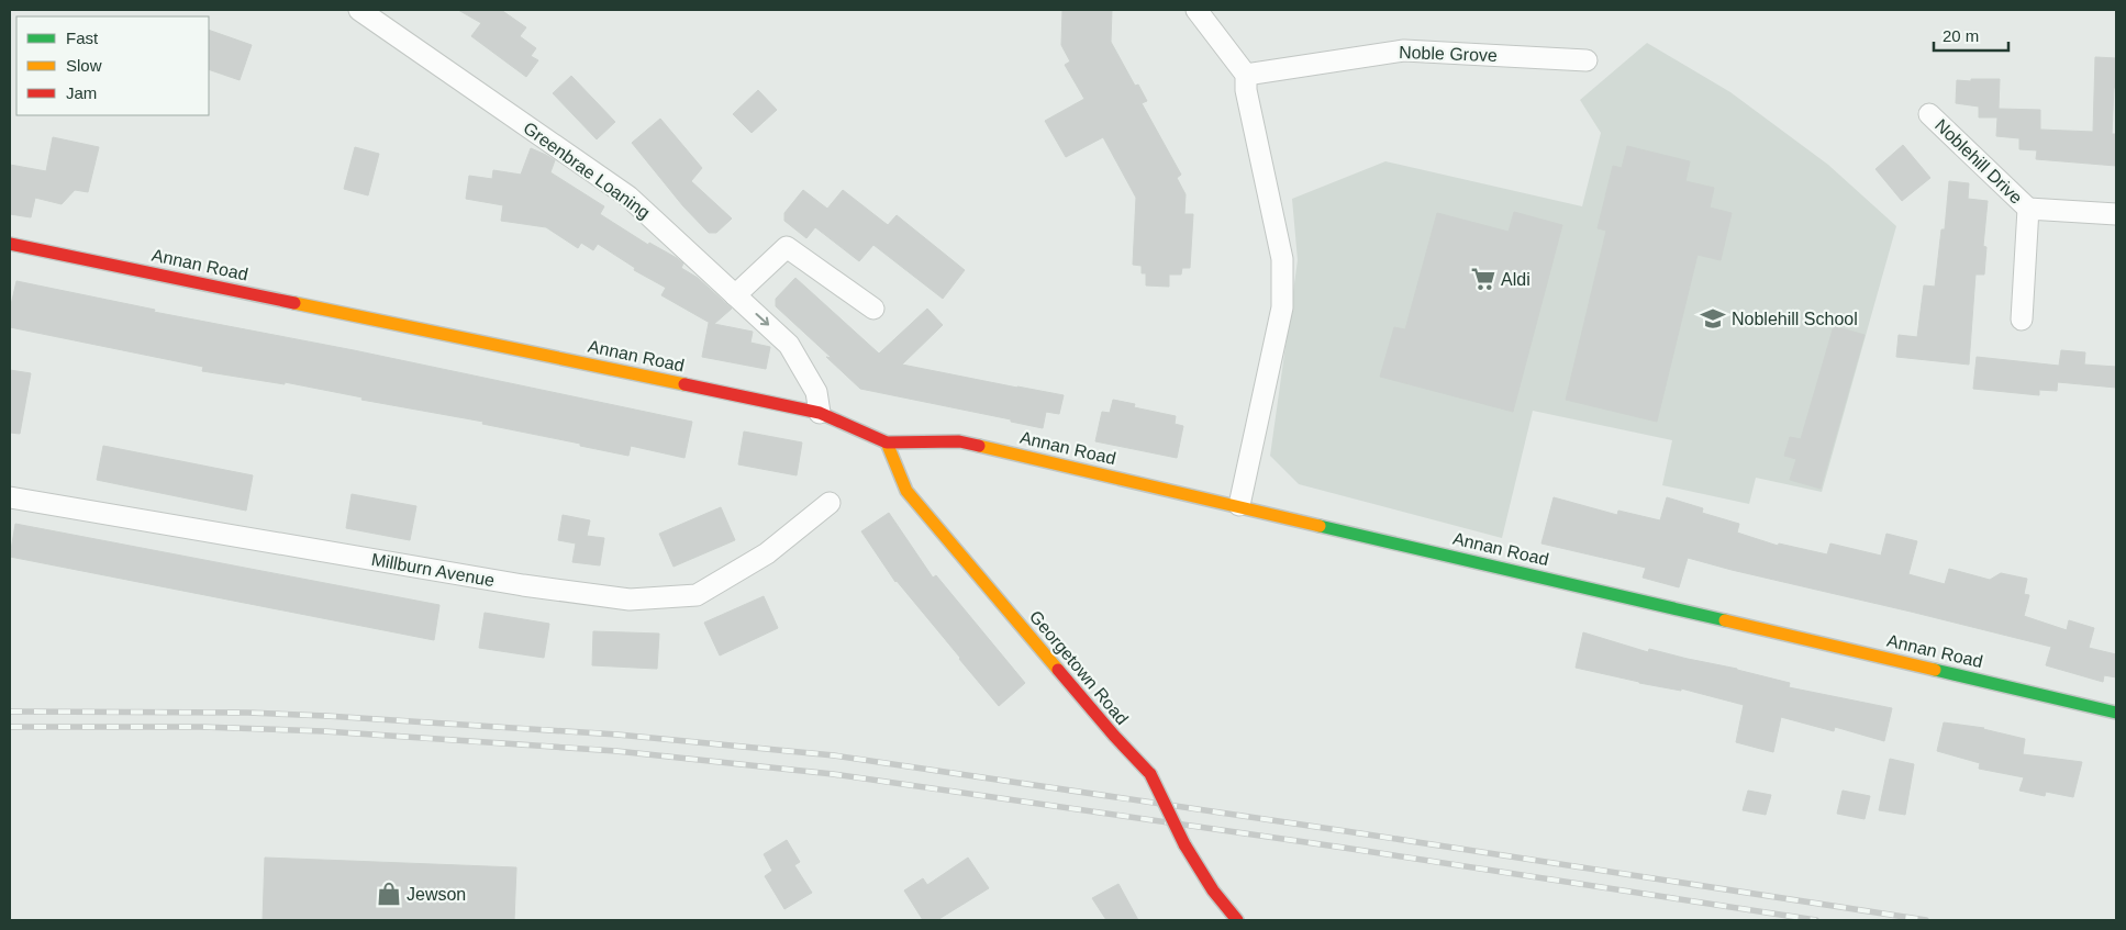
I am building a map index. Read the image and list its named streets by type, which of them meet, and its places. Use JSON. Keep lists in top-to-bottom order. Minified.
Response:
{"streets":{"main road":["Annan Road","Georgetown Road"],"street":["Noble Grove","Noblehill Drive","Greenbrae Loaning","Millburn Avenue"]},"crossings":[["Greenbrae Loaning","Annan Road"],["Annan Road","Georgetown Road"]],"places":{"supermarket":["Aldi"],"school or university":["Noblehill School"],"shop":["Jewson"]},"legend":["Fast","Slow","Jam"],"scale_bar":"20 m"}
